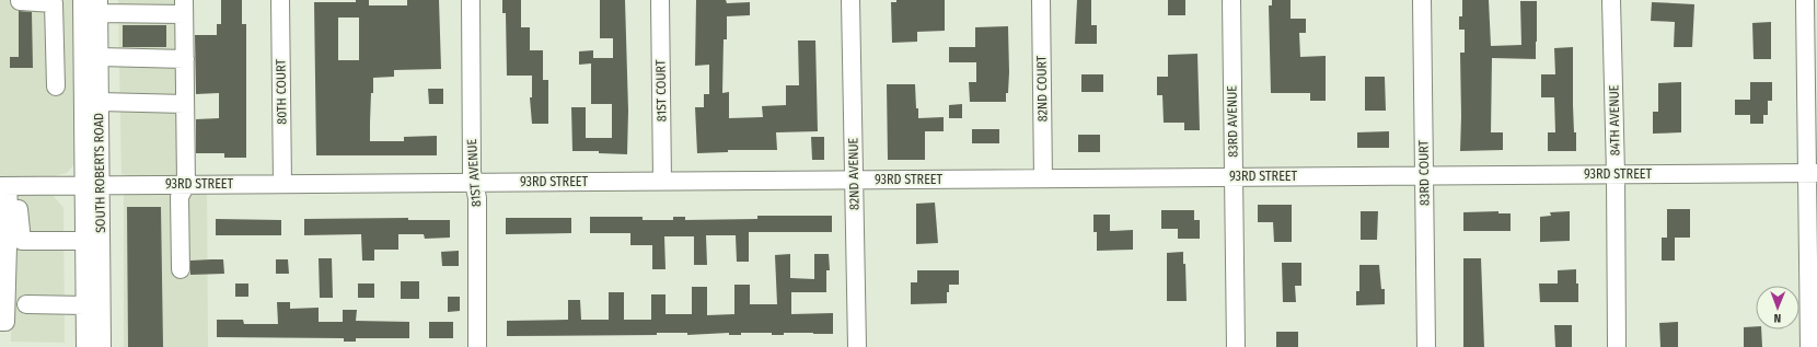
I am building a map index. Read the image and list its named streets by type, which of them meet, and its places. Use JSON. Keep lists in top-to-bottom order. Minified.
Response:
{"streets":{"street":["82ND COURT","81ST COURT","80TH COURT","84TH AVENUE","83RD AVENUE","SOUTH ROBERTS ROAD","81ST AVENUE","83RD COURT","82ND AVENUE","93RD STREET"]},"crossings":[["82ND COURT","93RD STREET"],["81ST COURT","93RD STREET"],["80TH COURT","93RD STREET"],["84TH AVENUE","93RD STREET"],["83RD AVENUE","93RD STREET"],["SOUTH ROBERTS ROAD","93RD STREET"],["81ST AVENUE","93RD STREET"],["83RD COURT","93RD STREET"],["82ND AVENUE","93RD STREET"]],"north":"bottom"}
